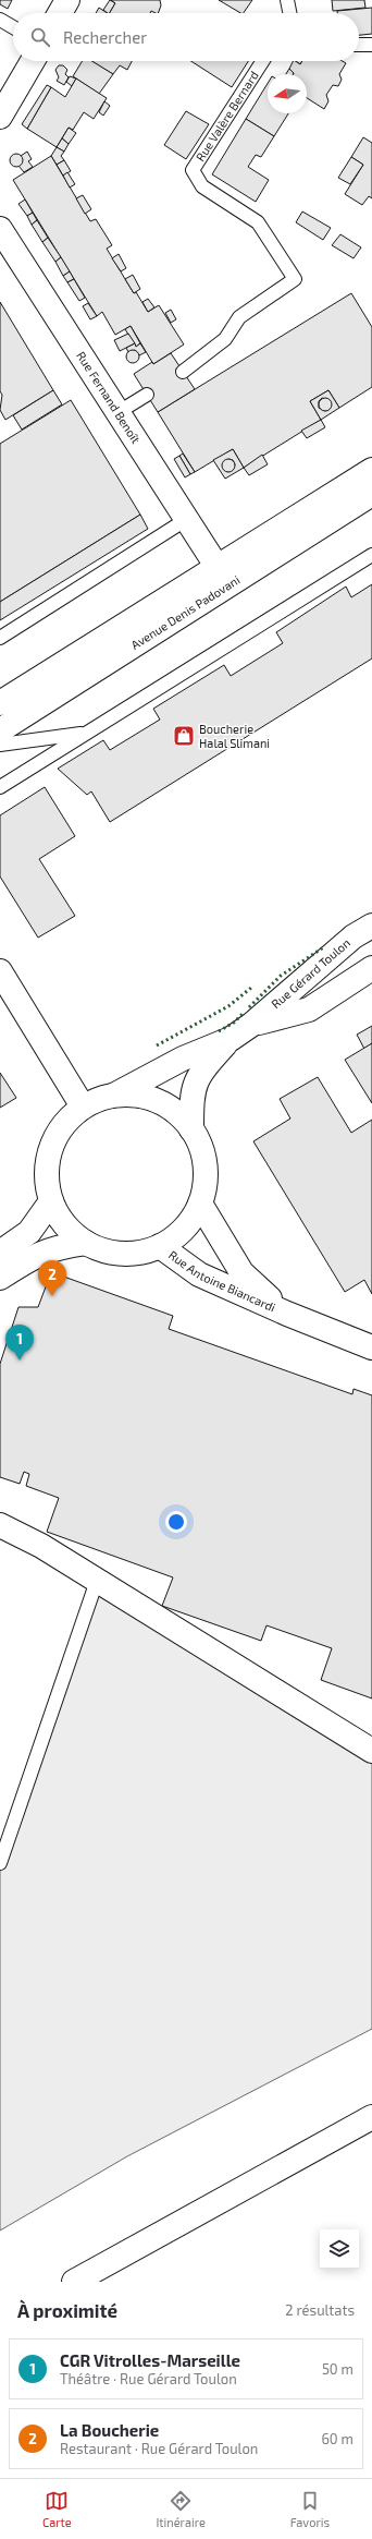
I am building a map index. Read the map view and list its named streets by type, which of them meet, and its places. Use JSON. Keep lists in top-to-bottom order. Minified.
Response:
{"streets":{"street":["Rue Fernand Benoît","Avenue Denis Padovani","Rue Gérard Toulon","Rue Antoine Biancardi"],"lane":["Rue Valère Bernard"]},"crossings":[["Rue Fernand Benoît","Avenue Denis Padovani"]],"places":{"shop":["Boucherie Halal Slimani"]},"north":"left","page":{"search":"Rechercher","pins":["2","1"],"heading":["À proximité","2 résultats"],"list":[{"mark":"1","name":"CGR Vitrolles-Marseille","note":"Théâtre · Rue Gérard Toulon","value":"50 m"},{"mark":"2","name":"La Boucherie","note":"Restaurant · Rue Gérard Toulon","value":"60 m"}],"nav":["Carte","Itinéraire","Favoris"]}}
